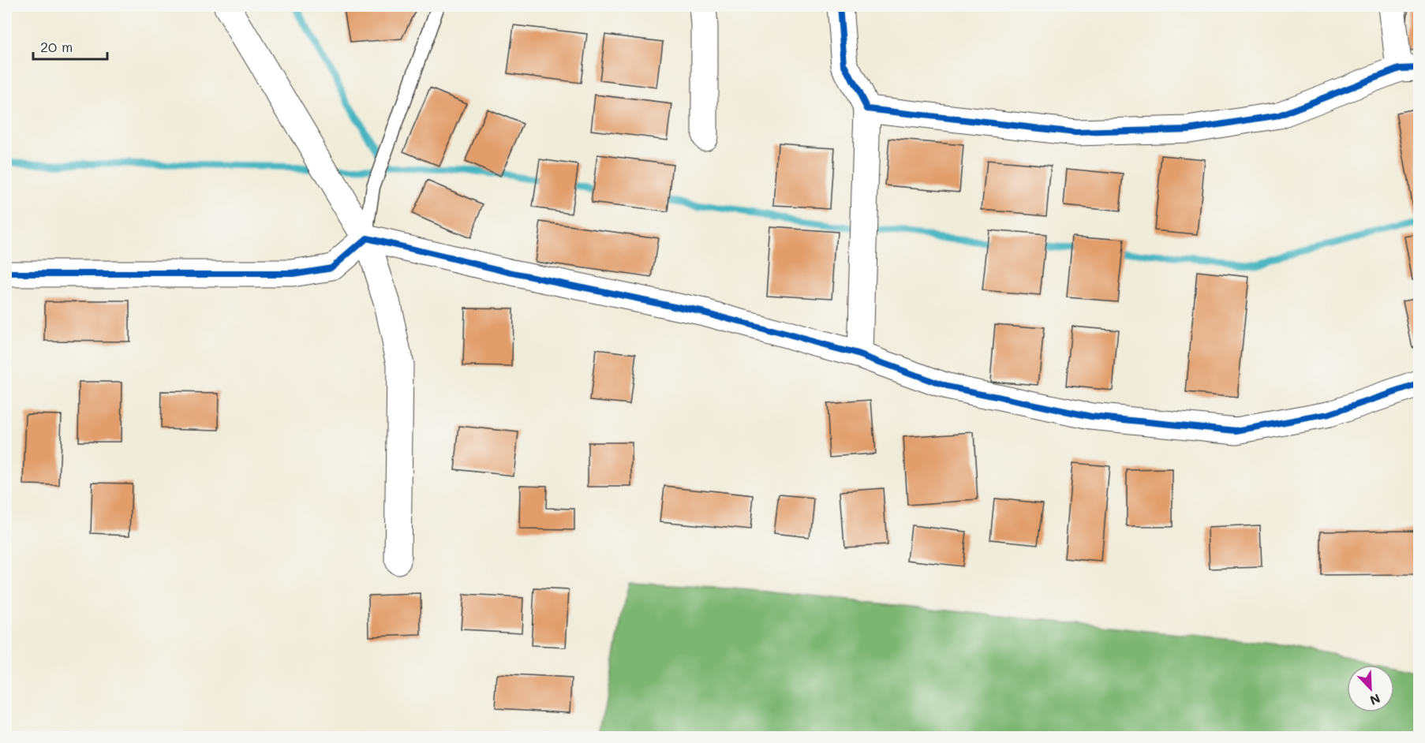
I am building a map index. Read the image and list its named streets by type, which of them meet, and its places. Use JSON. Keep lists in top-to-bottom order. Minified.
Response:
{"scale_bar":"20 m","north":"bottom right"}
